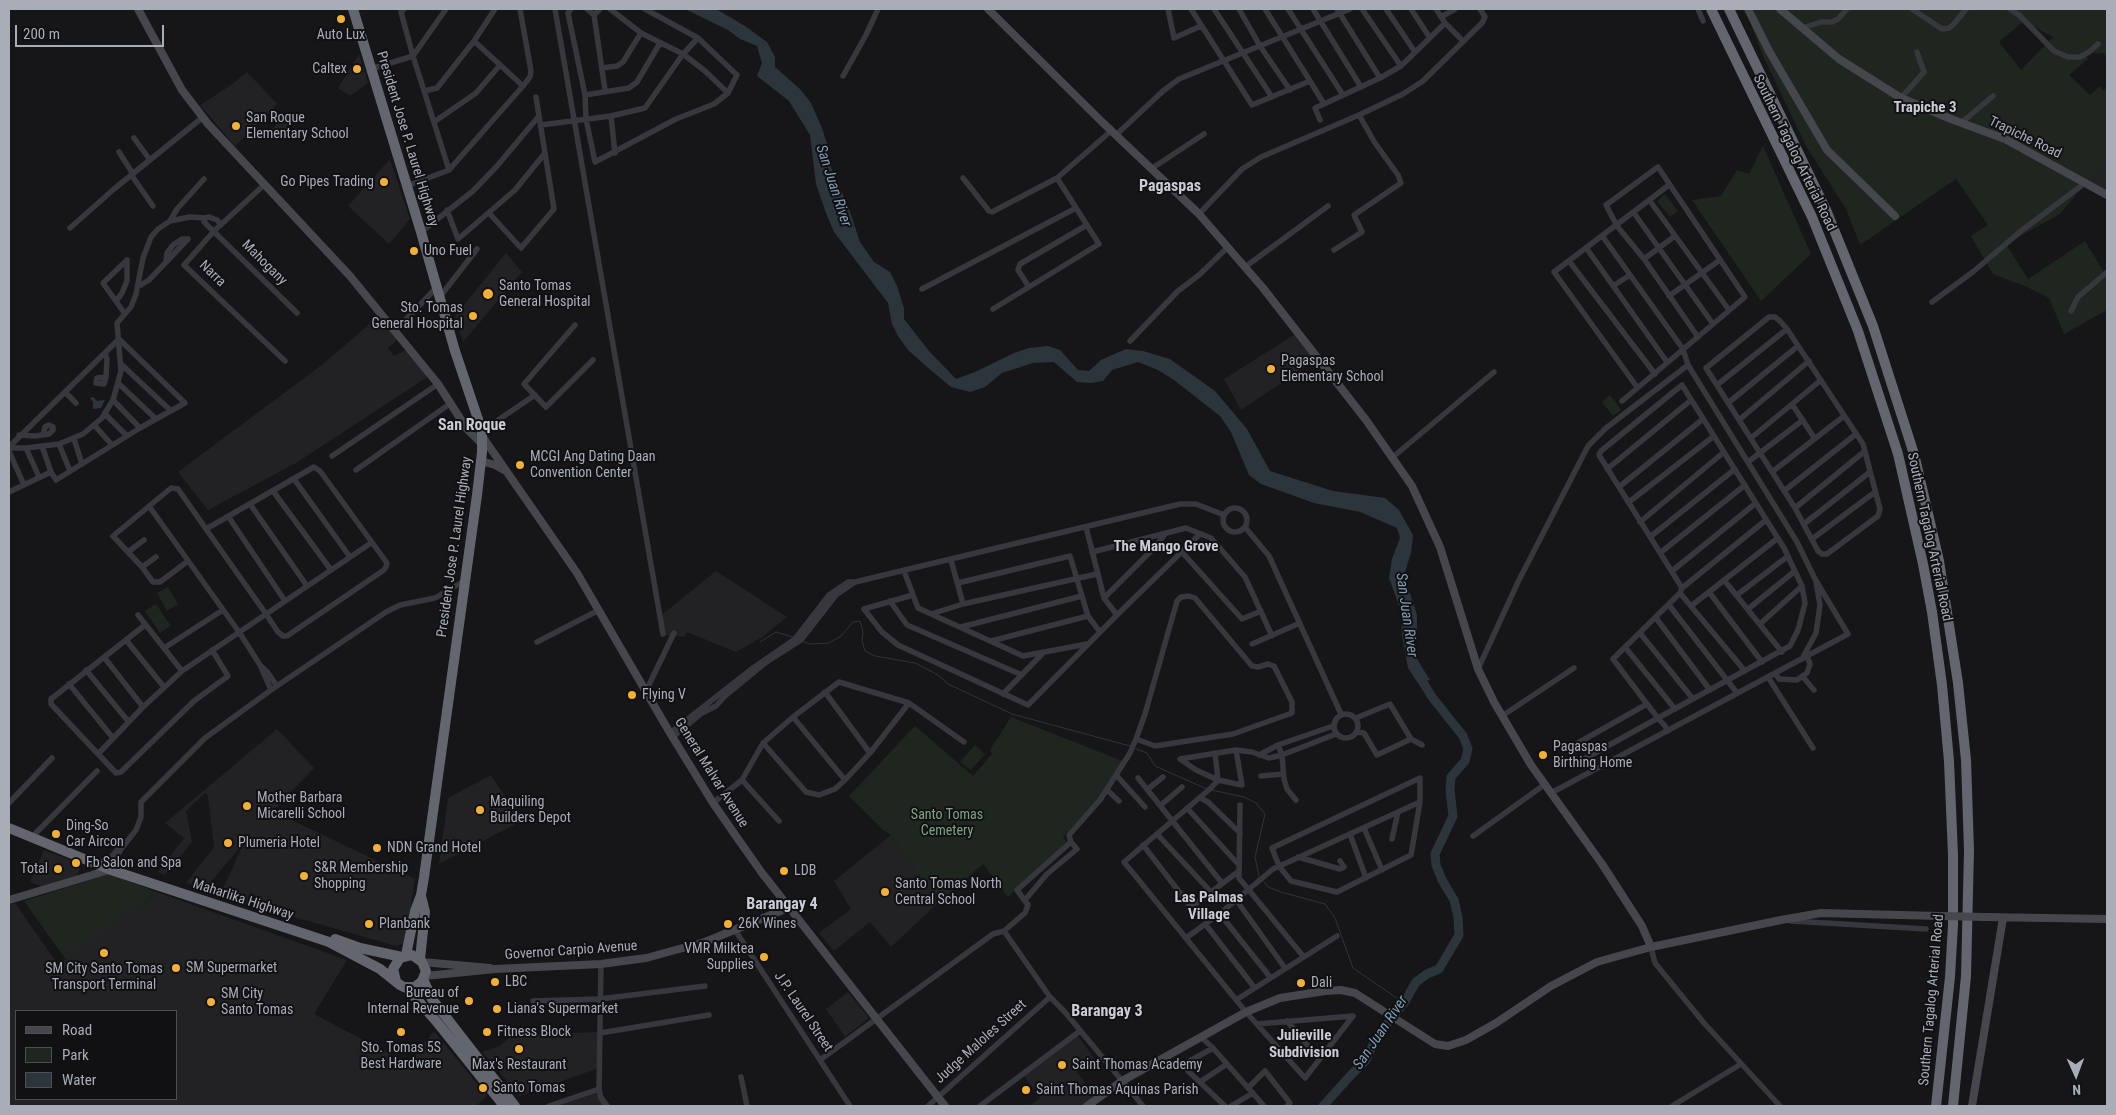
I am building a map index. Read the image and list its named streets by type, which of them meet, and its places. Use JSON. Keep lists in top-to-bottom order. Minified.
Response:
{"streets":{"highway":["President Jose P. Laurel Highway","Southern Tagalog Arterial Road","Maharlika Highway"],"main road":["Trapiche Road","General Malvar Avenue","Governor Carpio Avenue"],"street":["Mahogany","Narra","J.P. Laurel Street","Judge Maloles Street"]},"crossings":[["President Jose P. Laurel Highway","General Malvar Avenue"],["President Jose P. Laurel Highway","Maharlika Highway"],["President Jose P. Laurel Highway","Governor Carpio Avenue"],["Mahogany","Narra"],["Narra","General Malvar Avenue"],["General Malvar Avenue","Governor Carpio Avenue"],["General Malvar Avenue","Judge Maloles Street"],["Maharlika Highway","Governor Carpio Avenue"],["Governor Carpio Avenue","J.P. Laurel Street"]],"districts":["Trapiche 3","Pagaspas","San Roque","The Mango Grove","Las Palmas Village","Barangay 4","Barangay 3","Julieville Subdivision"],"water":["San Juan River"],"parks":["Santo Tomas Cemetery"],"places":["Auto Lux","Caltex","San Roque Elementary School","Go Pipes Trading","Uno Fuel","Santo Tomas General Hospital","Sto. Tomas General Hospital","Pagaspas Elementary School","MCGI Ang Dating Daan Convention Center","Flying V","Pagaspas Birthing Home","Mother Barbara Micarelli School","Maquiling Builders Depot","Ding-So Car Aircon","Plumeria Hotel","NDN Grand Hotel","Fb Salon and Spa","Total","LDB","S&R Membership Shopping","Santo Tomas North Central School","Planbank","26K Wines","SM City Santo Tomas Transport Terminal","VMR Milktea Supplies","SM Supermarket","LBC","Dali","Bureau of Internal Revenue","SM City Santo Tomas","Liana's Supermarket","Sto. Tomas 5S Best Hardware","Fitness Block","Max's Restaurant","Saint Thomas Academy","Santo Tomas","Saint Thomas Aquinas Parish"],"legend":["Road","Park","Water"],"scale_bar":"200 m","north":"bottom"}
